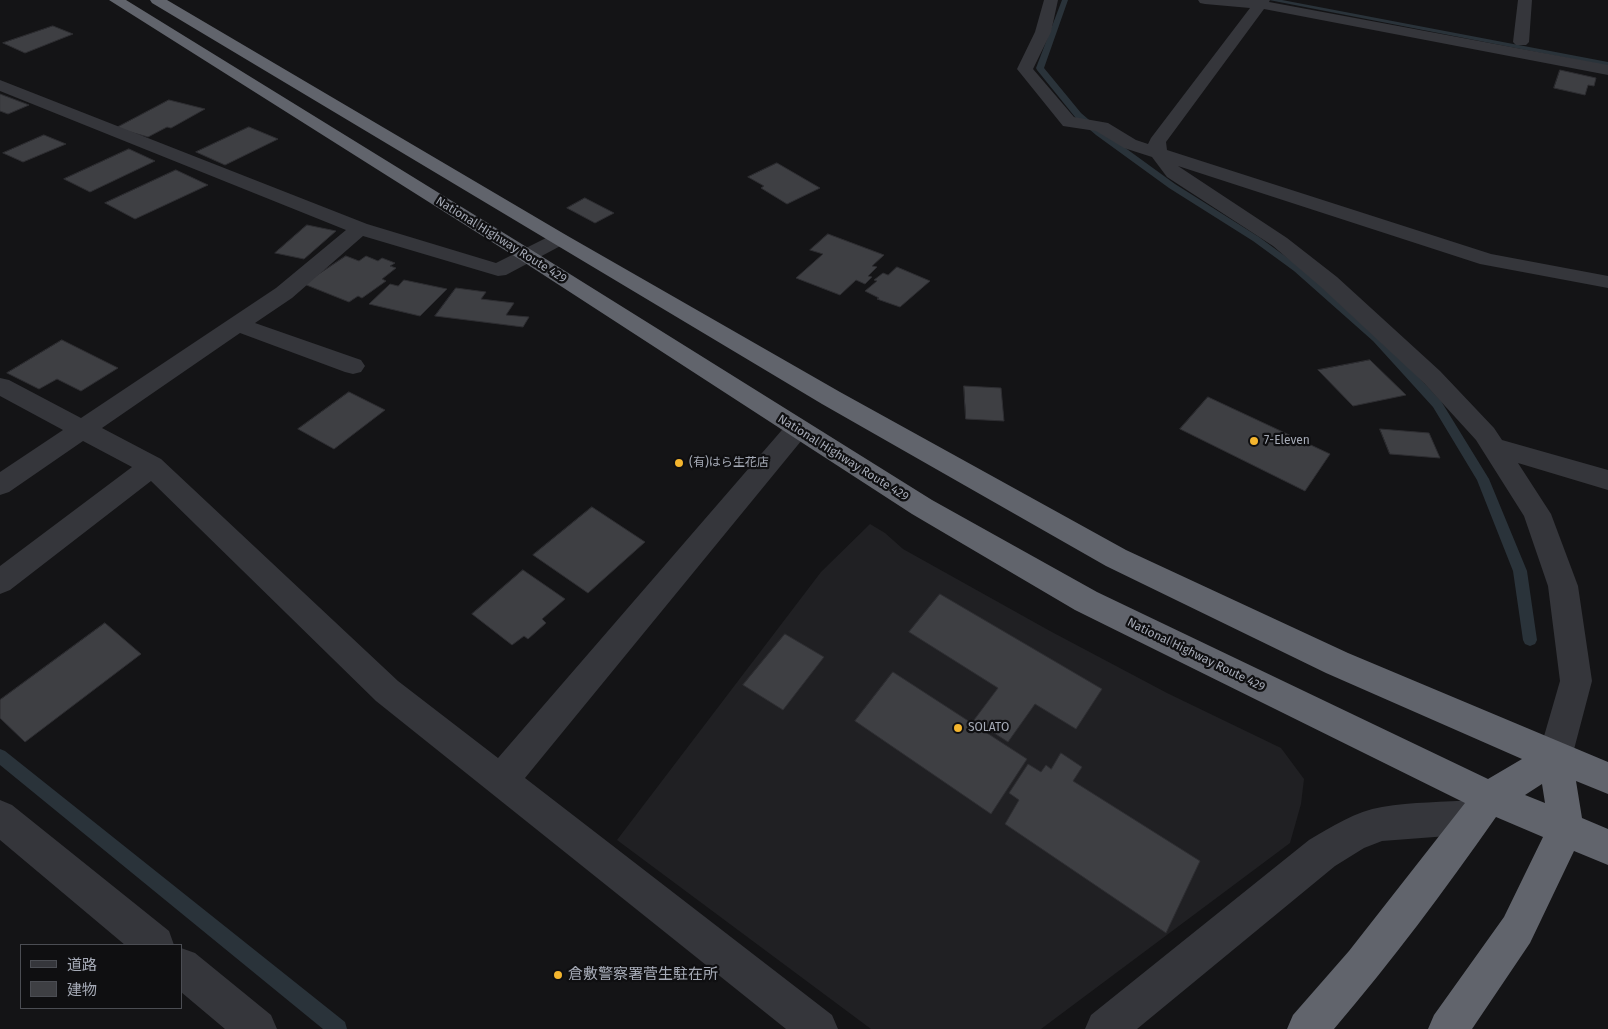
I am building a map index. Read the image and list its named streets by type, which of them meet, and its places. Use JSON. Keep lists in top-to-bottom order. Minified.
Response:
{"streets":{"highway":["National Highway Route 429"]},"places":["7-Eleven","(有)はら生花店","SOLATO","倉敷警察署菅生駐在所"],"legend":["道路","建物"]}
